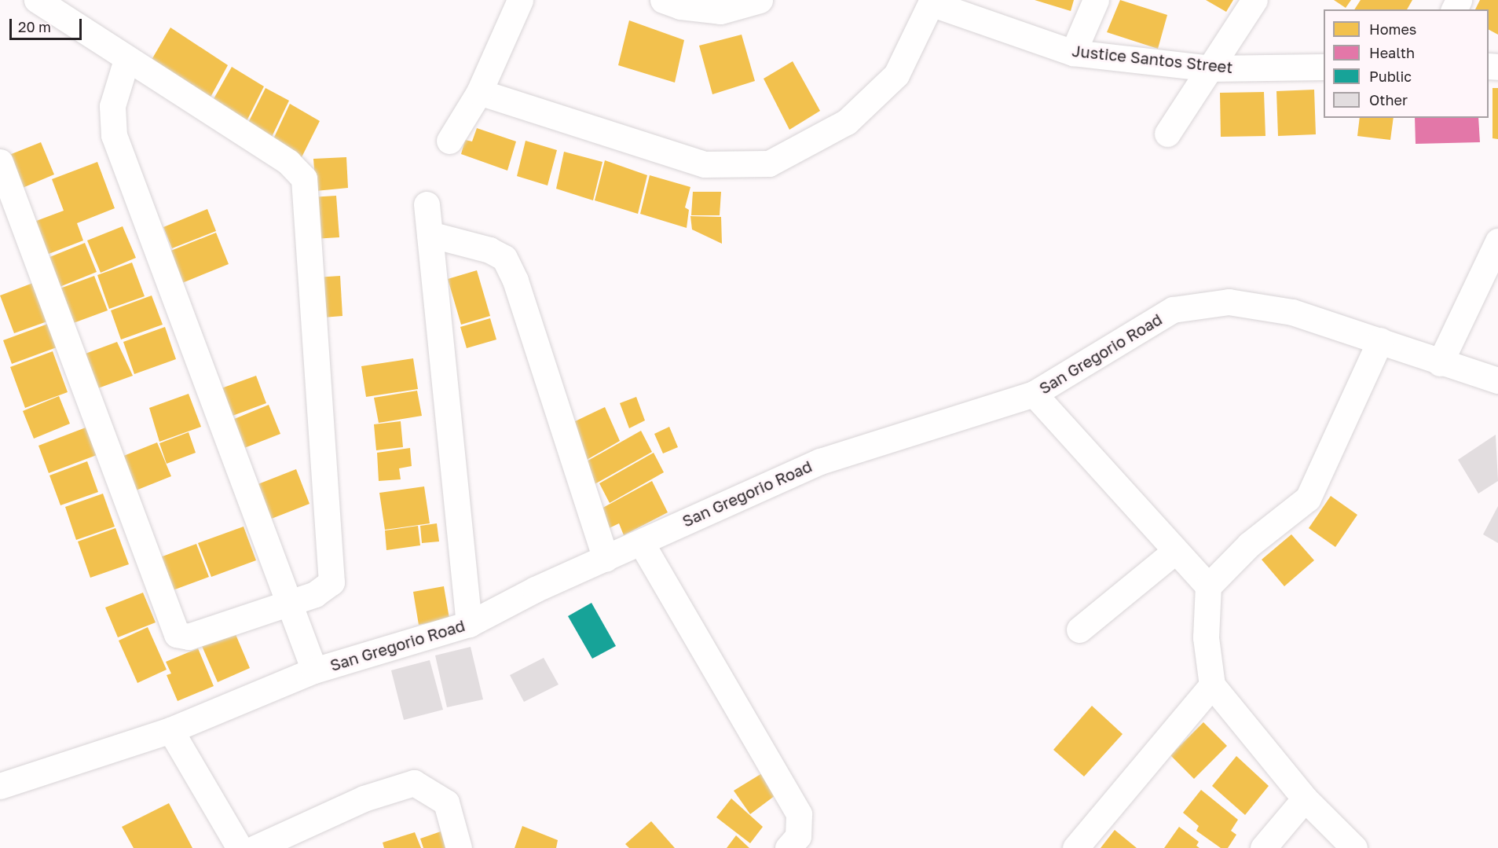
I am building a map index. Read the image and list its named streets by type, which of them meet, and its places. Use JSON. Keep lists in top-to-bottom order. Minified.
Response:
{"streets":{"street":["Justice Santos Street","San Gregorio Road"]},"legend":["Homes","Health","Public","Other"],"scale_bar":"20 m"}
